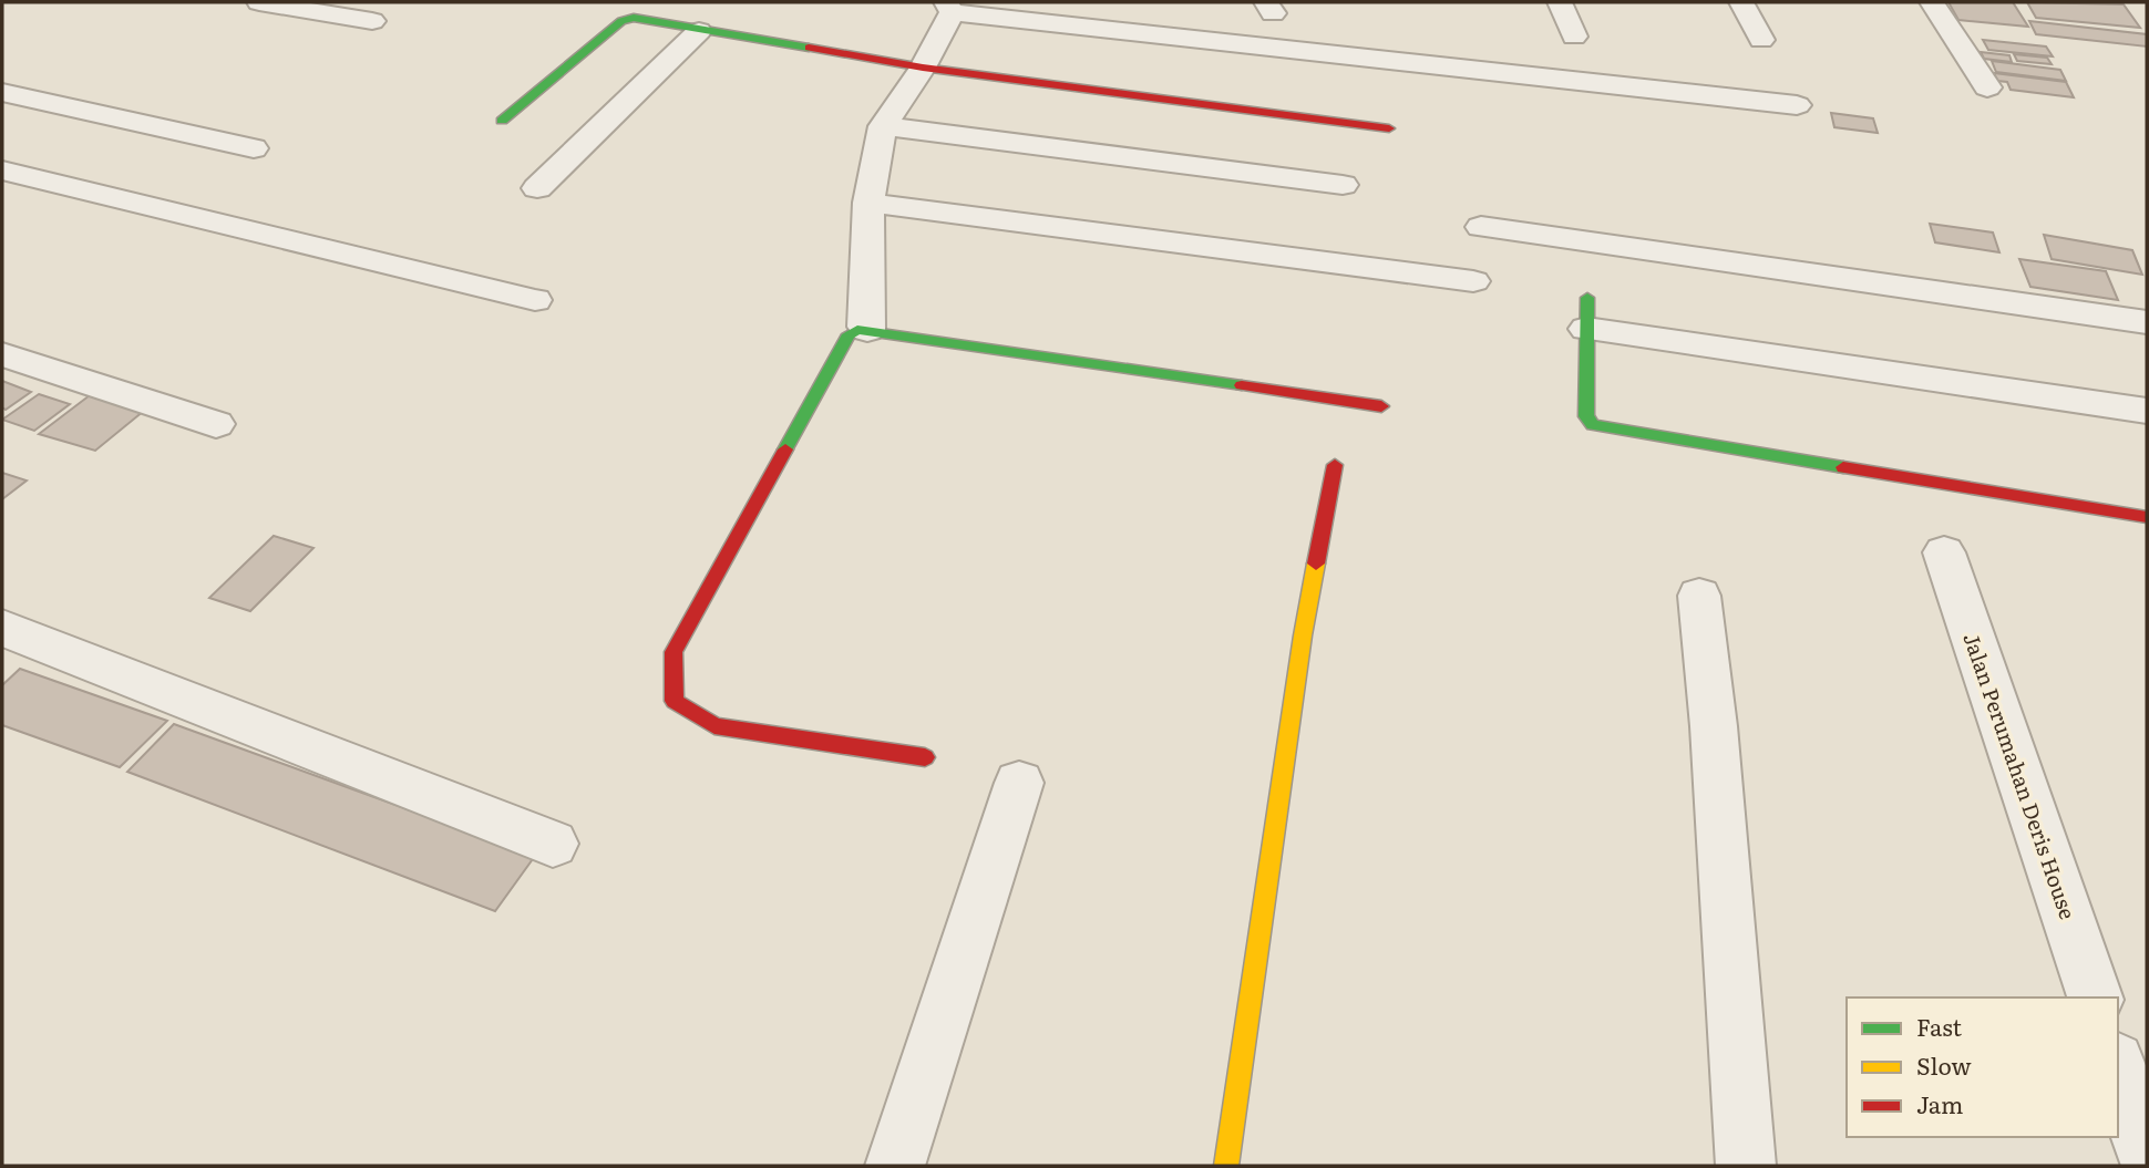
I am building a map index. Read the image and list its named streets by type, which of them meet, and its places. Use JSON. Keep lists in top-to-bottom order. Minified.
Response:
{"streets":{"street":["Jalan Perumahan Deris House"]},"legend":["Fast","Slow","Jam"]}
